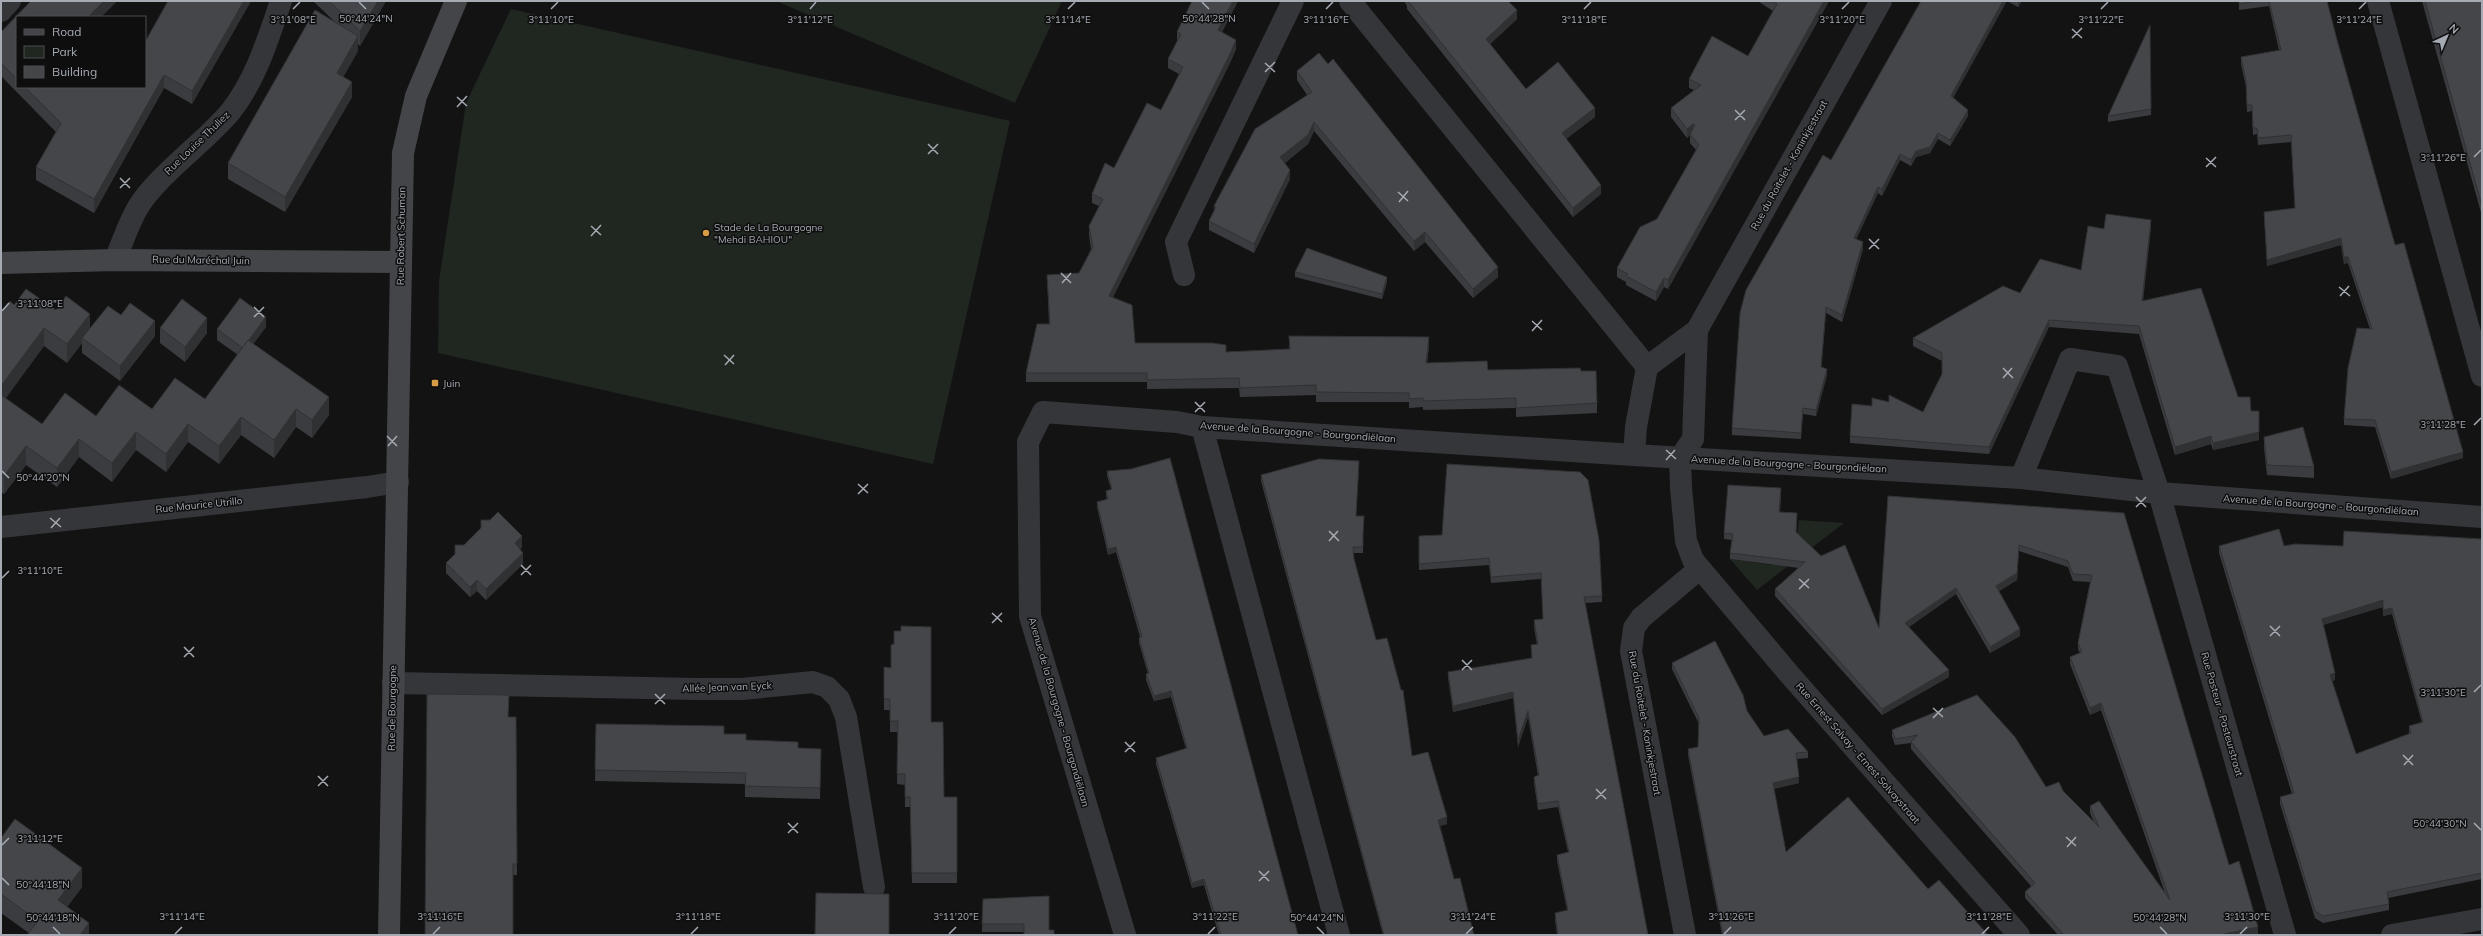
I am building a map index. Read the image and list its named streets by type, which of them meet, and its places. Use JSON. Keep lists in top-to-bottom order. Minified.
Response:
{"streets":{"street":["Rue Louise Thuliez","Rue du Roitelet - Koninkjestraat","Rue Robert Schuman","Rue du Maréchal Juin","Avenue de la Bourgogne - Bourgondiëlaan","Rue Maurice Utrillo","Allée Jean van Eyck","Rue de Bourgogne","Rue Pasteur - Pasteurstraat","Rue Ernest Solvay - Ernest Solvaystraat"]},"crossings":[["Rue Louise Thuliez","Rue du Maréchal Juin"],["Rue du Roitelet - Koninkjestraat","Avenue de la Bourgogne - Bourgondiëlaan"],["Rue du Roitelet - Koninkjestraat","Rue Ernest Solvay - Ernest Solvaystraat"],["Rue Robert Schuman","Rue du Maréchal Juin"],["Rue Robert Schuman","Rue Maurice Utrillo"],["Rue Robert Schuman","Rue de Bourgogne"],["Avenue de la Bourgogne - Bourgondiëlaan","Rue Pasteur - Pasteurstraat"],["Rue Maurice Utrillo","Rue de Bourgogne"],["Allée Jean van Eyck","Rue de Bourgogne"]],"places":{"other":["Stade de La Bourgogne \"Mehdi BAHIOU\""],"transit":["Juin"]},"legend":["Road","Park","Building"],"north":"top right","coordinates":["50°44'24\"N","50°44'28\"N","3°11'08\"E","3°11'10\"E","3°11'12\"E","3°11'14\"E","3°11'16\"E","3°11'18\"E","3°11'20\"E","3°11'22\"E","3°11'24\"E","3°11'26\"E","3°11'28\"E","50°44'20\"N","3°11'30\"E","50°44'30\"N","50°44'18\"N"]}
